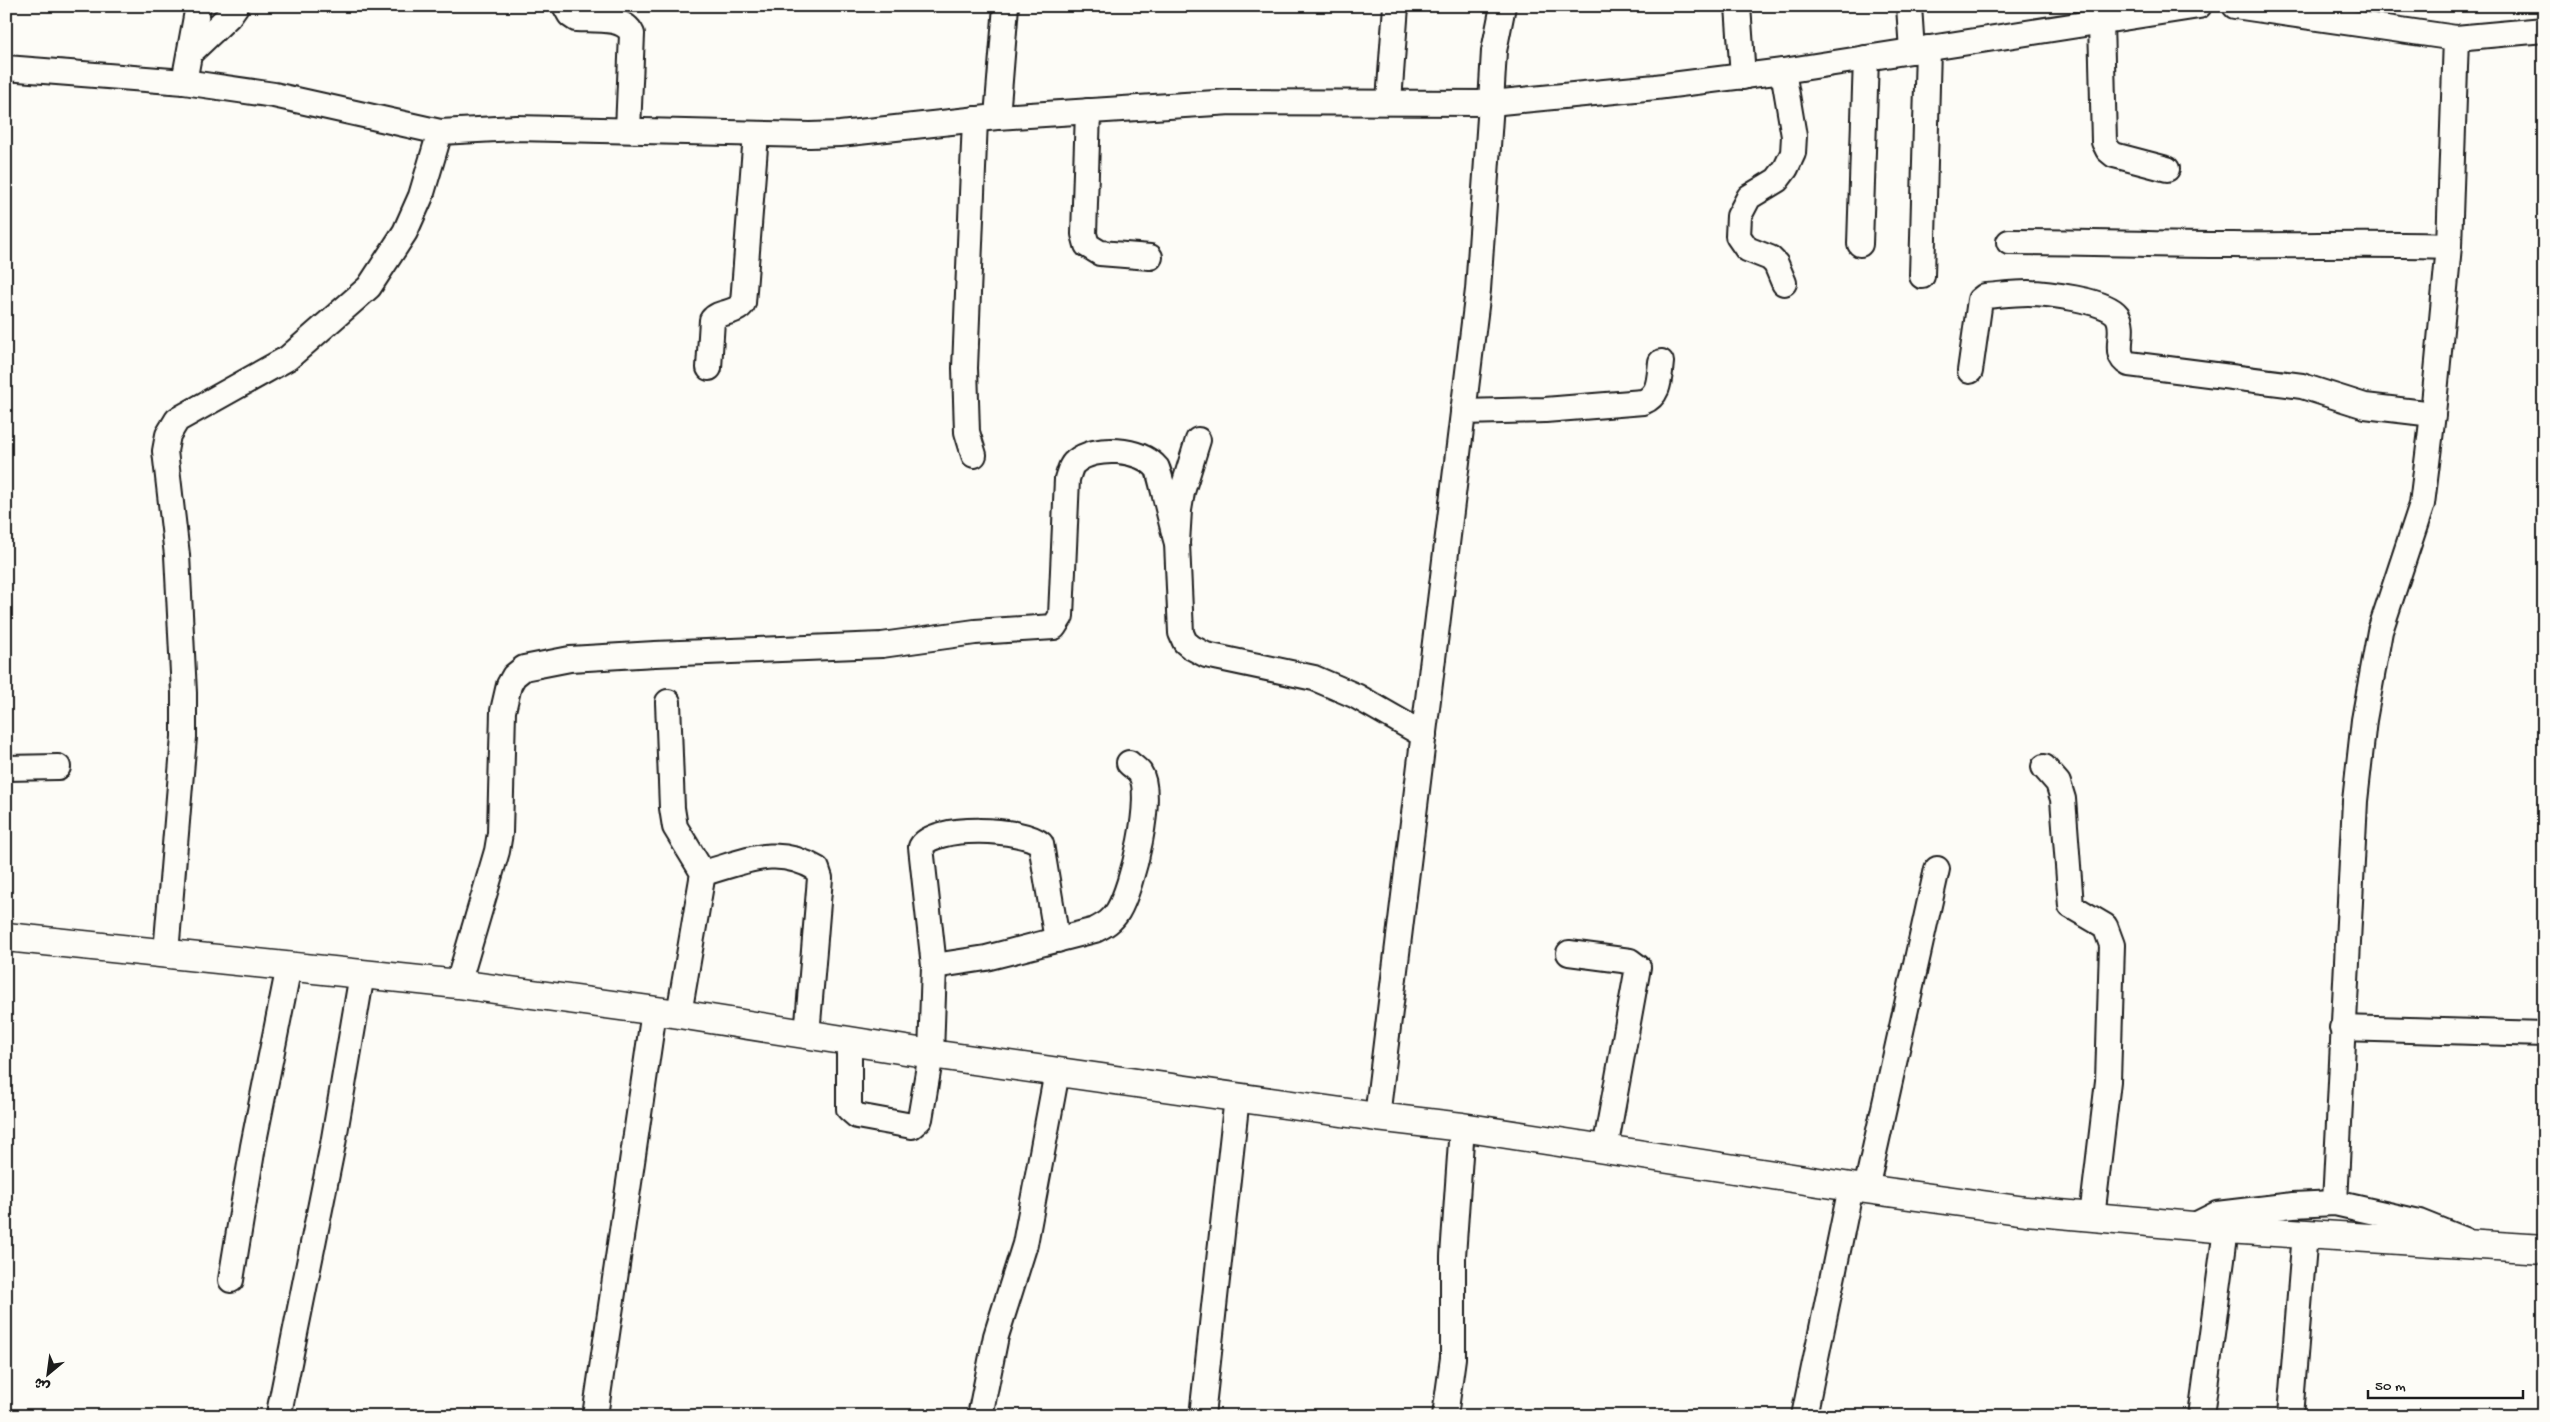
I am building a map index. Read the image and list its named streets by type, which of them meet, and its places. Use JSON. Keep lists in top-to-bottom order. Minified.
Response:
{"scale_bar":"50 m","north":"bottom left"}
